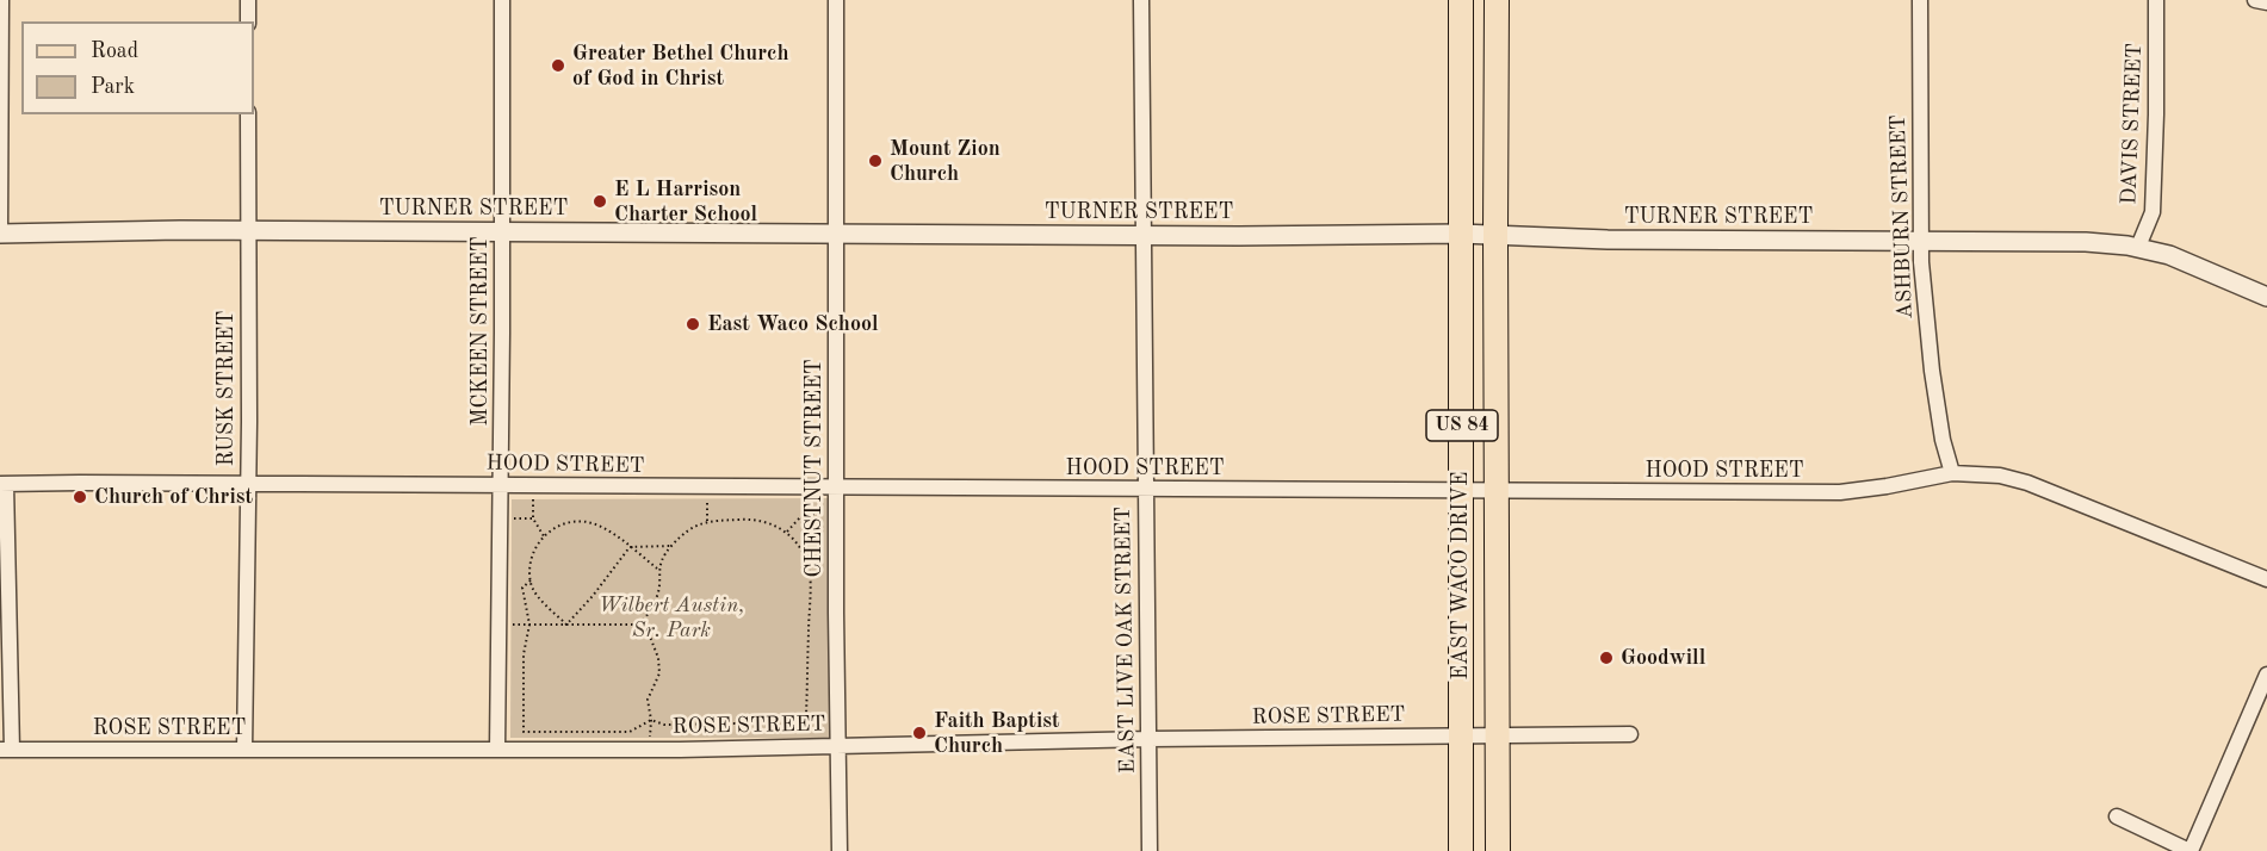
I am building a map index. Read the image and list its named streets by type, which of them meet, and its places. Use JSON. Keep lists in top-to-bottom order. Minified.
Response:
{"streets":{"main road":["US 84","EAST WACO DRIVE"],"street":["DAVIS STREET","TURNER STREET","ASHBURN STREET","MCKEEN STREET","RUSK STREET","HOOD STREET","CHESTNUT STREET","EAST LIVE OAK STREET","ROSE STREET"]},"crossings":[["DAVIS STREET","TURNER STREET"],["TURNER STREET","ASHBURN STREET"],["TURNER STREET","MCKEEN STREET"],["TURNER STREET","RUSK STREET"],["TURNER STREET","CHESTNUT STREET"],["TURNER STREET","EAST WACO DRIVE"],["TURNER STREET","EAST LIVE OAK STREET"],["ASHBURN STREET","HOOD STREET"],["MCKEEN STREET","HOOD STREET"],["MCKEEN STREET","ROSE STREET"],["RUSK STREET","HOOD STREET"],["RUSK STREET","ROSE STREET"],["HOOD STREET","CHESTNUT STREET"],["HOOD STREET","EAST WACO DRIVE"],["HOOD STREET","EAST LIVE OAK STREET"],["CHESTNUT STREET","ROSE STREET"],["EAST WACO DRIVE","ROSE STREET"],["EAST LIVE OAK STREET","ROSE STREET"]],"parks":["Wilbert Austin, Sr. Park"],"places":["Greater Bethel Church of God in Christ","Mount Zion Church","E L Harrison Charter School","East Waco School","Church of Christ","Goodwill","Faith Baptist Church"],"legend":["Road","Park"]}
